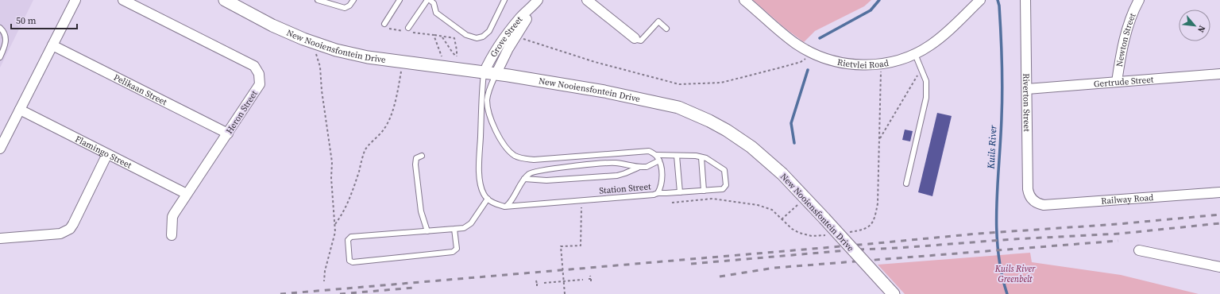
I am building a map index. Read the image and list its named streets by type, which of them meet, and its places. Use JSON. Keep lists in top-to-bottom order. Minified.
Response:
{"streets":{"street":["Grove Street","Newton Street","New Nooiensfontein Drive","Rietvlei Road","Gertrude Street","Pelikaan Street","Riverton Street","Heron Street","Flamingo Street","Railway Road"],"lane":["Station Street"]},"crossings":[["Grove Street","New Nooiensfontein Drive"],["Newton Street","Gertrude Street"],["Gertrude Street","Riverton Street"],["Pelikaan Street","Heron Street"],["Riverton Street","Railway Road"],["Heron Street","Flamingo Street"]],"water":["Kuils River"],"parks":["Kuils River Greenbelt"],"scale_bar":"50 m","north":"bottom right"}
